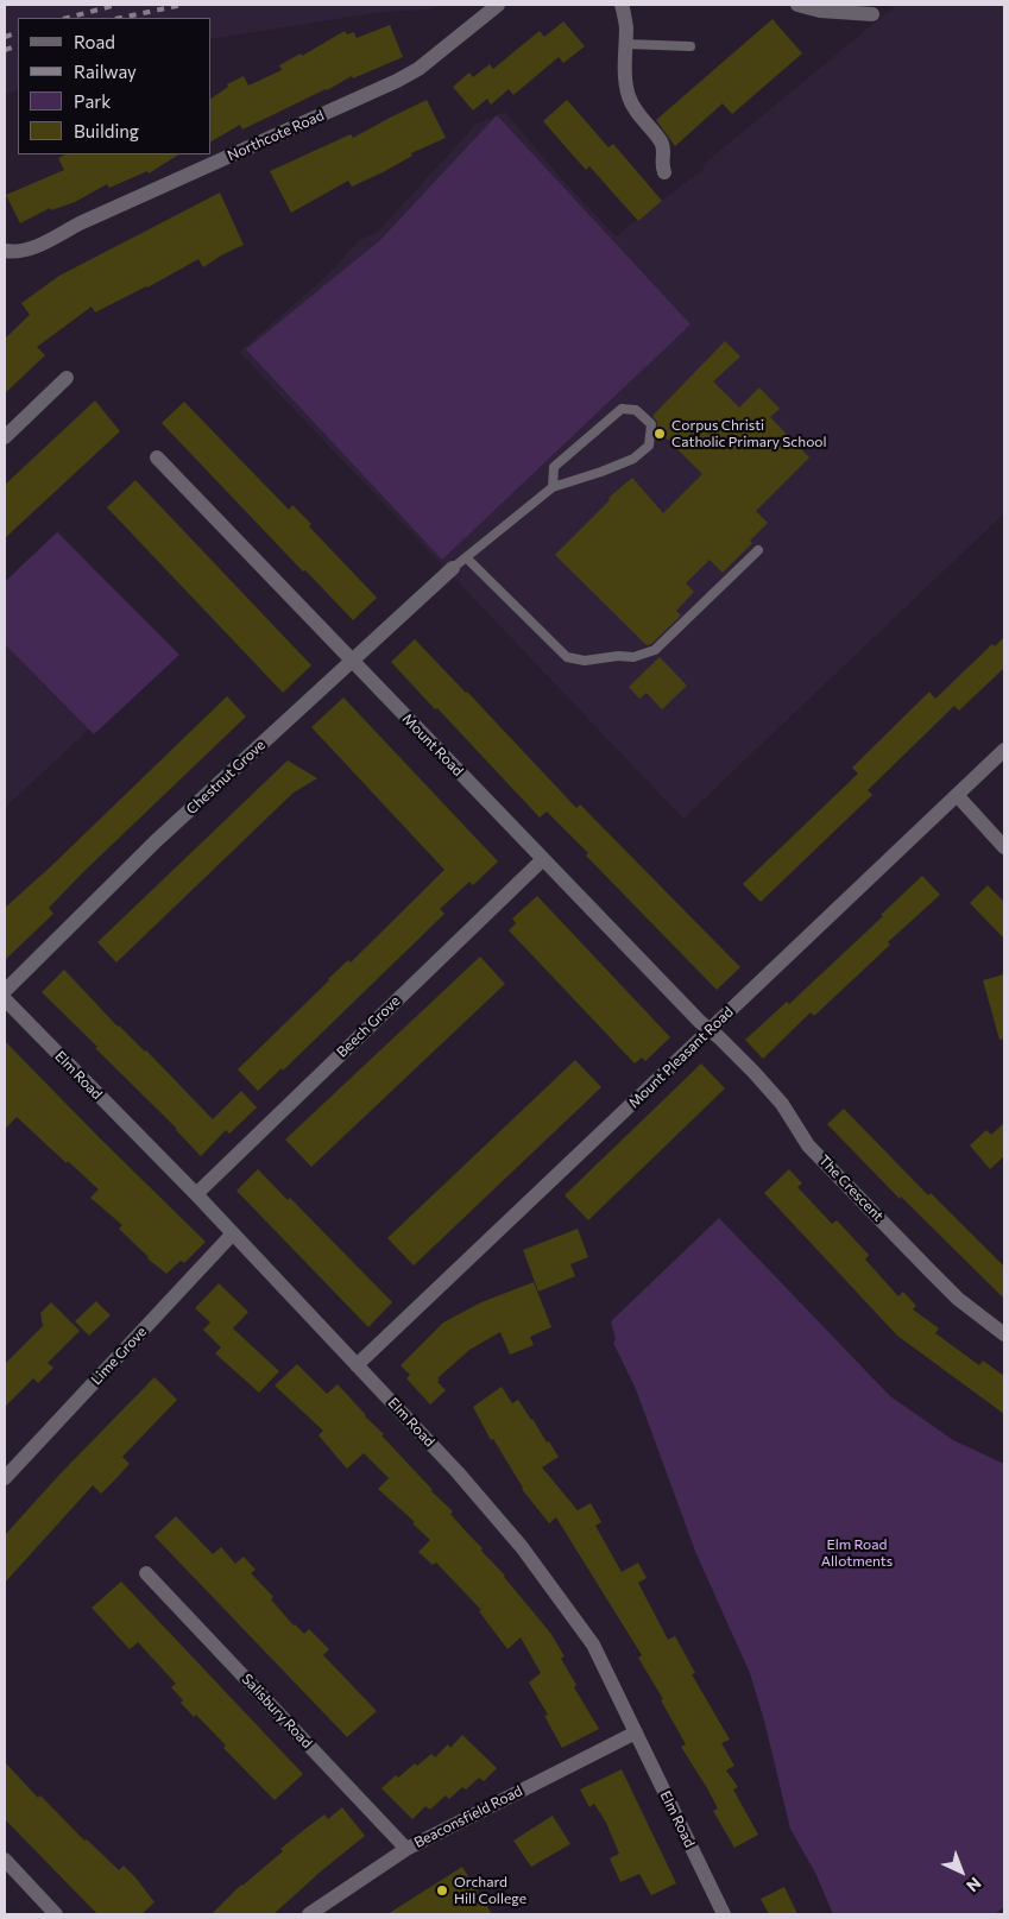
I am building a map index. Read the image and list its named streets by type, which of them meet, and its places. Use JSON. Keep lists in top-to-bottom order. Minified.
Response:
{"streets":{"street":["Northcote Road","Mount Road","Chestnut Grove","Beech Grove","Mount Pleasant Road","Elm Road","The Crescent","Lime Grove","Salisbury Road","Beaconsfield Road"]},"crossings":[["Mount Road","Chestnut Grove"],["Mount Road","Beech Grove"],["Mount Road","Mount Pleasant Road"],["Mount Road","The Crescent"],["Beech Grove","Elm Road"],["Mount Pleasant Road","Elm Road"],["Mount Pleasant Road","The Crescent"],["Elm Road","Lime Grove"],["Elm Road","Beaconsfield Road"],["Salisbury Road","Beaconsfield Road"]],"parks":["Elm Road Allotments"],"places":["Corpus Christi Catholic Primary School","Orchard Hill College"],"legend":["Road","Railway","Park","Building"],"north":"bottom right"}
